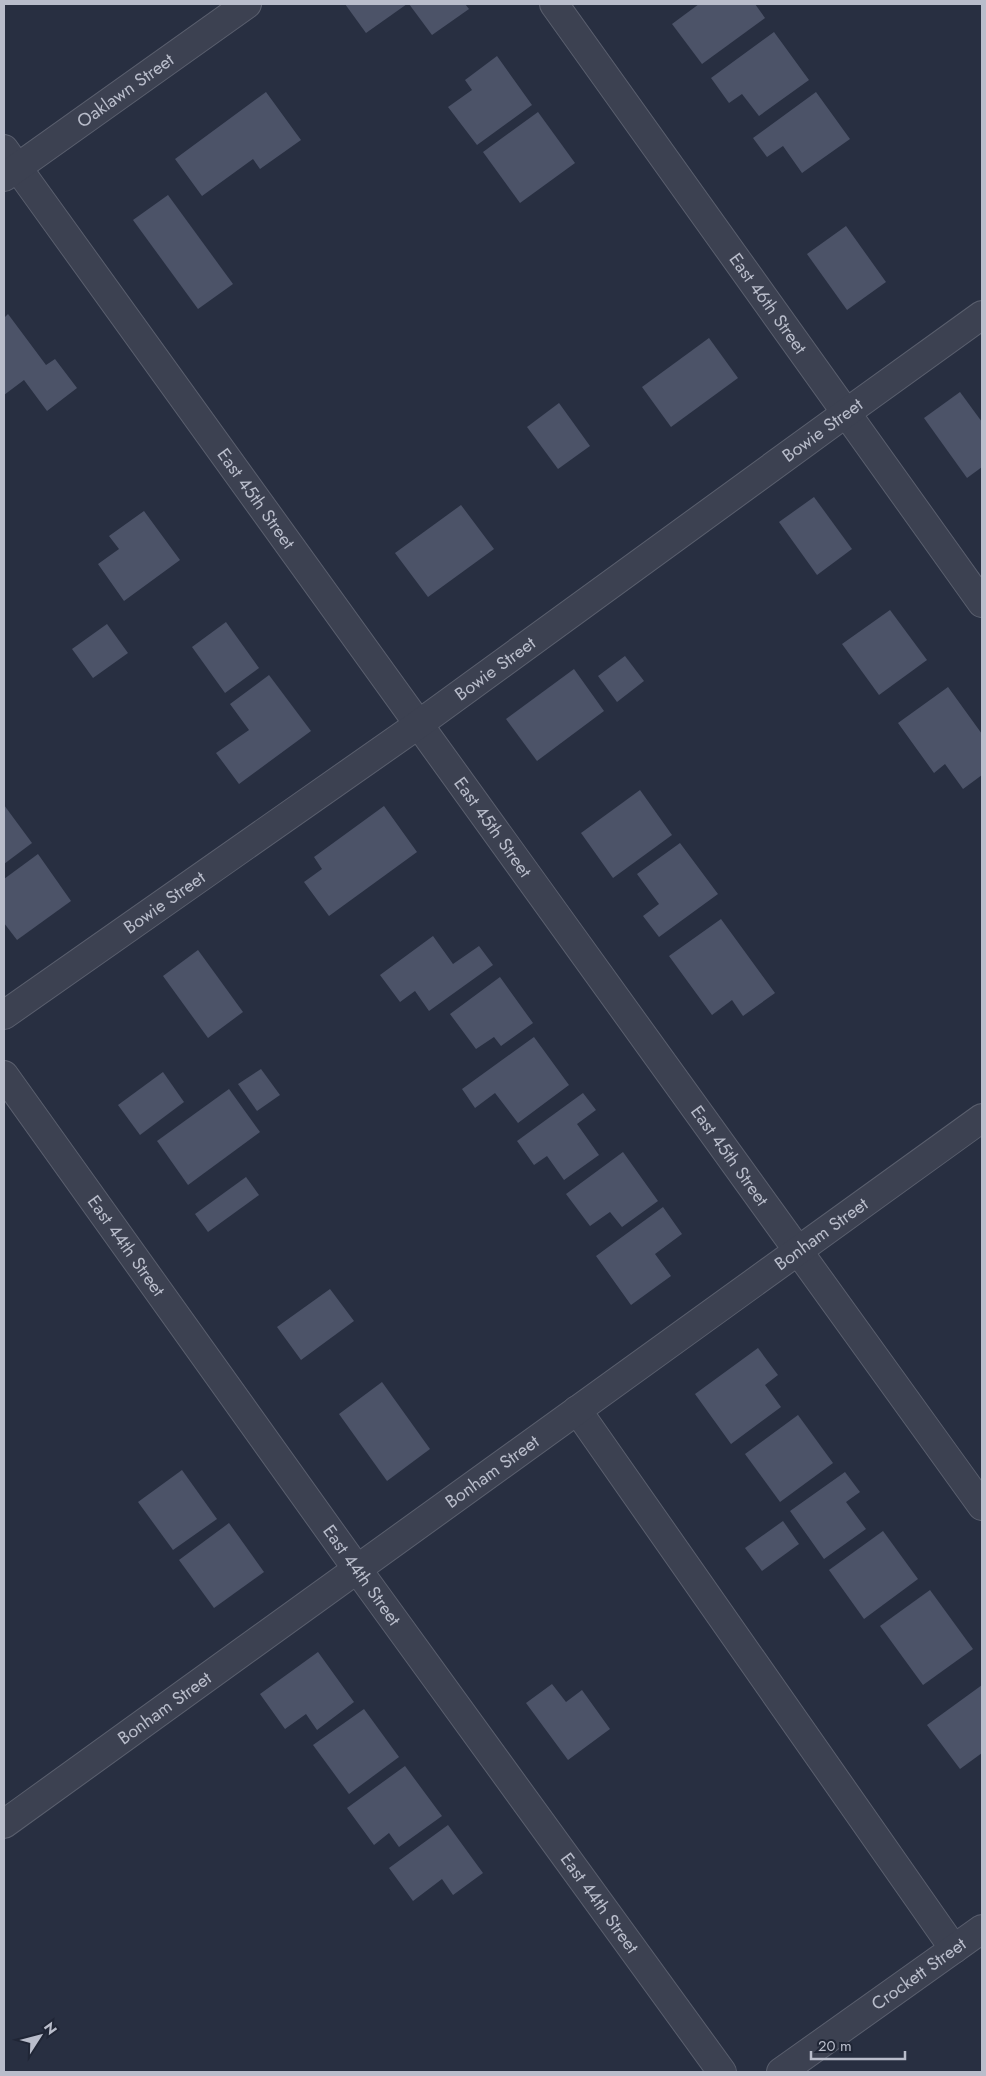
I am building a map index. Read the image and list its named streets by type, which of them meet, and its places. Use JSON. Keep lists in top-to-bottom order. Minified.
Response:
{"streets":{"street":["Oaklawn Street","East 46th Street","Bowie Street","East 45th Street","Bonham Street","East 44th Street","Crockett Street"]},"crossings":[["Oaklawn Street","East 45th Street"],["East 46th Street","Bowie Street"],["Bowie Street","East 45th Street"],["East 45th Street","Bonham Street"],["Bonham Street","East 44th Street"]],"scale_bar":"20 m","north":"top right"}
